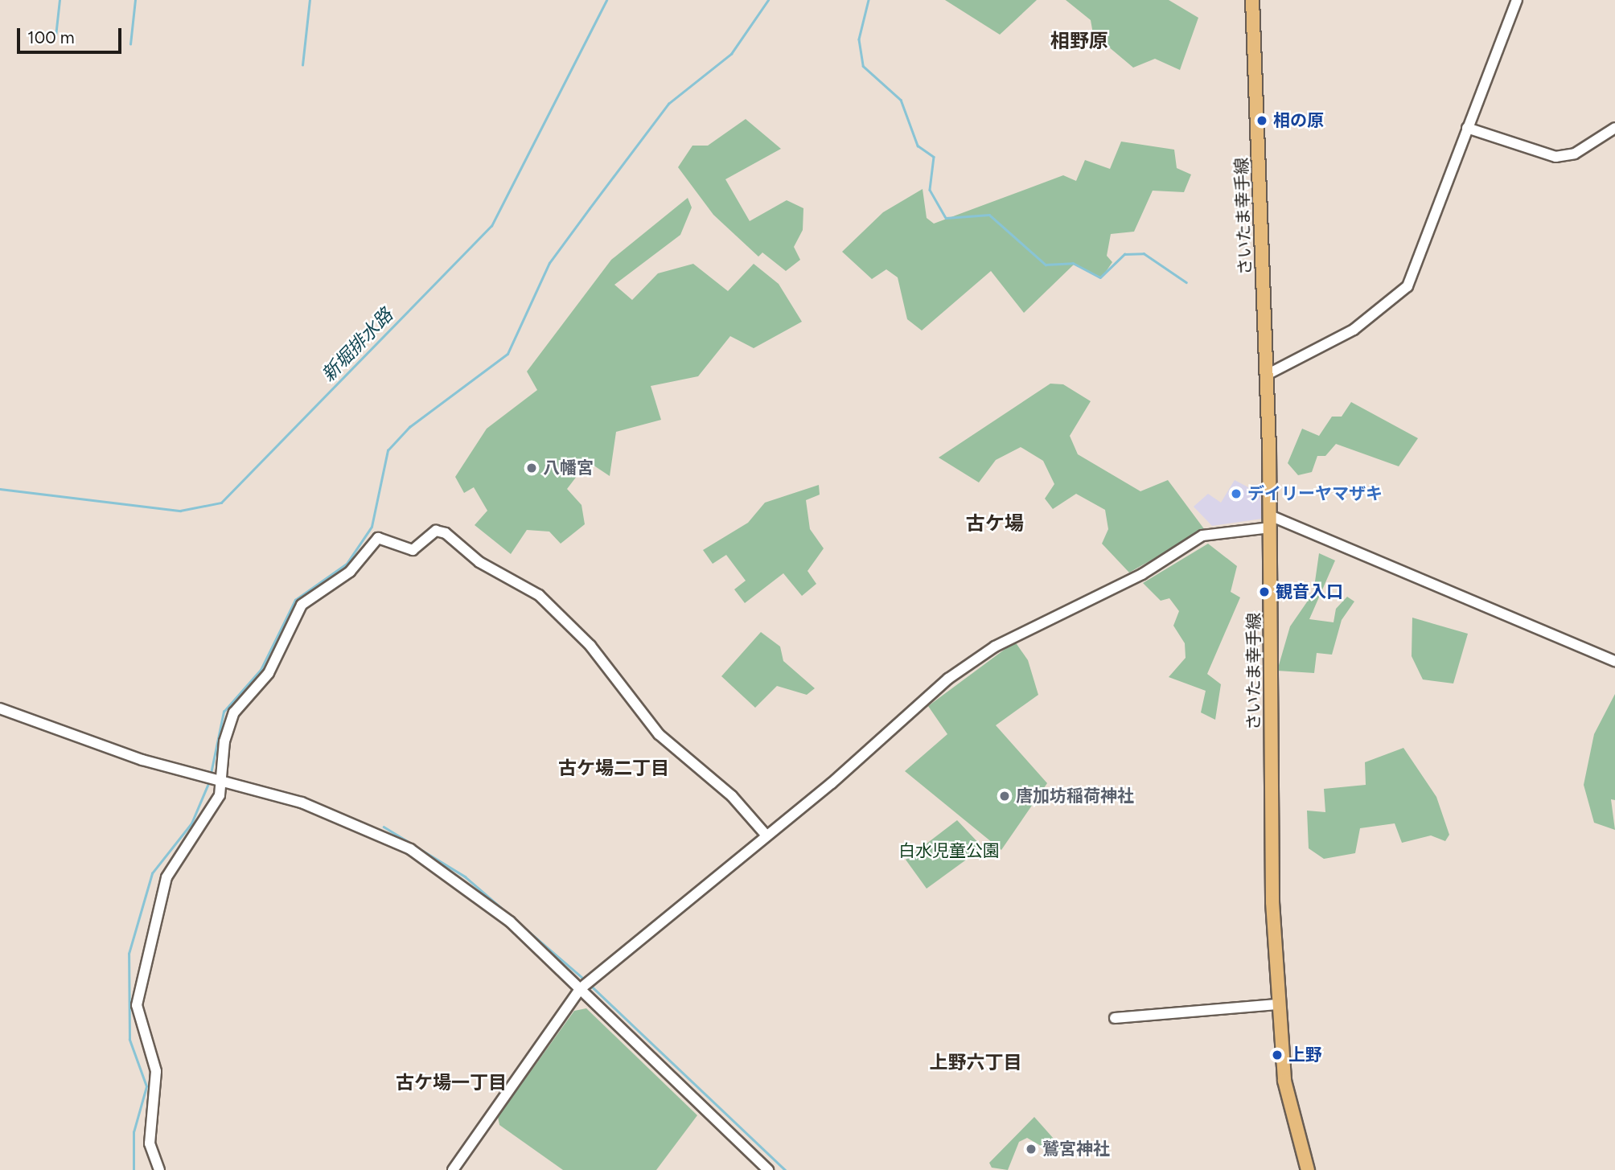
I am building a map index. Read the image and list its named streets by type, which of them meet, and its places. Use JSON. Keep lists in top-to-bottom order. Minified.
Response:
{"streets":{"main road":["さいたま幸手線"]},"districts":["相野原","古ケ場","古ケ場二丁目","上野六丁目","古ケ場一丁目"],"water":["新堀排水路"],"parks":["白水児童公園"],"places":["相の原","八幡宮","デイリーヤマザキ","観音入口","唐加坊稲荷神社","上野","鷲宮神社"],"scale_bar":"100 m"}
